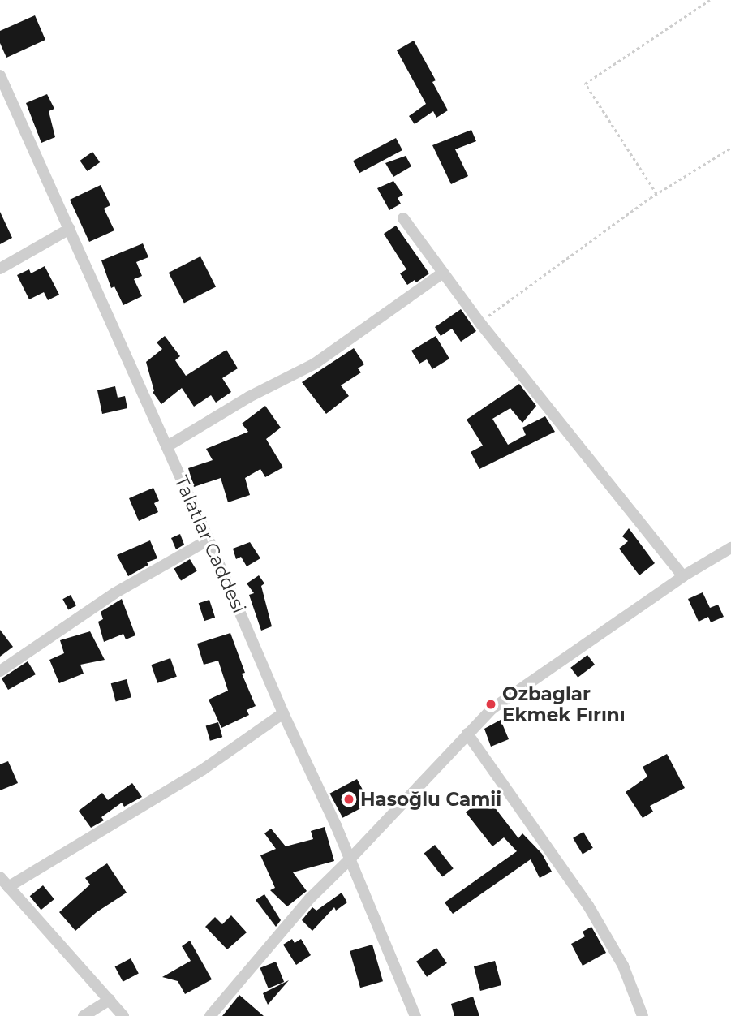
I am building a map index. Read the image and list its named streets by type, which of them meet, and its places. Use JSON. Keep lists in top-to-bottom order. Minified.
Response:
{"streets":{"street":["Talatlar Caddesi"]},"places":["Ozbaglar Ekmek Fırını","Hasoğlu Camii"]}
